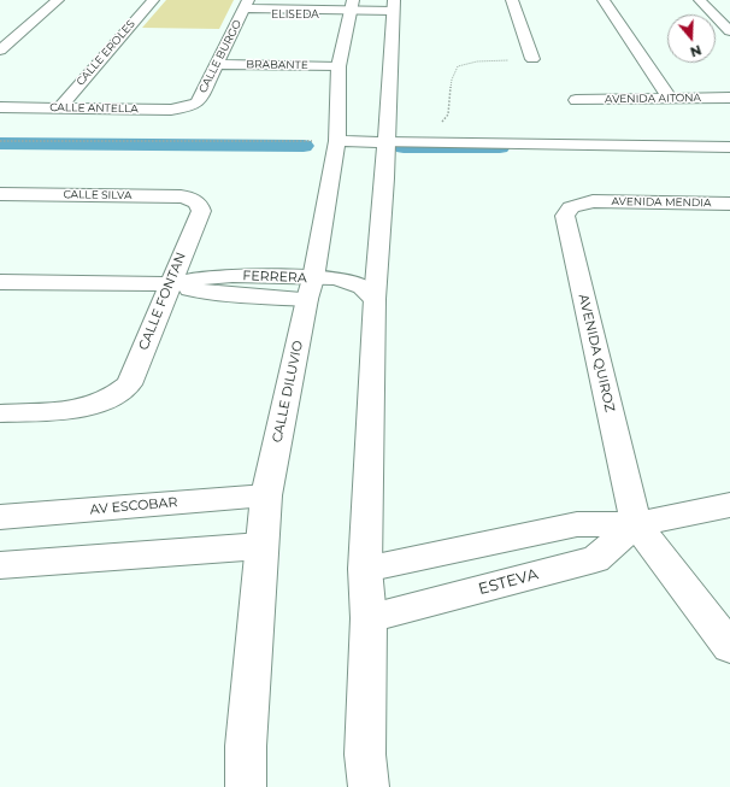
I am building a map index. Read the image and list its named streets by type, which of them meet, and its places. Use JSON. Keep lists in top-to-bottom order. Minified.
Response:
{"streets":{"street":["ELISEDA","CALLE EROLES","CALLE BURGO","BRABANTE","AVENIDA AITONA","CALLE ANTELLA","CALLE SILVA","AVENIDA MENDIA","FERRERA","CALLE FONTAN","AVENIDA QUIROZ","CALLE DILUVIO","AV ESCOBAR","ESTEVA"]},"crossings":[["ELISEDA","CALLE BURGO"],["ELISEDA","CALLE DILUVIO"],["CALLE EROLES","CALLE ANTELLA"],["CALLE BURGO","BRABANTE"],["CALLE BURGO","CALLE ANTELLA"],["BRABANTE","CALLE DILUVIO"],["CALLE SILVA","CALLE FONTAN"],["AVENIDA MENDIA","AVENIDA QUIROZ"],["FERRERA","CALLE FONTAN"],["FERRERA","CALLE DILUVIO"],["AVENIDA QUIROZ","ESTEVA"],["CALLE DILUVIO","AV ESCOBAR"]],"north":"bottom"}
